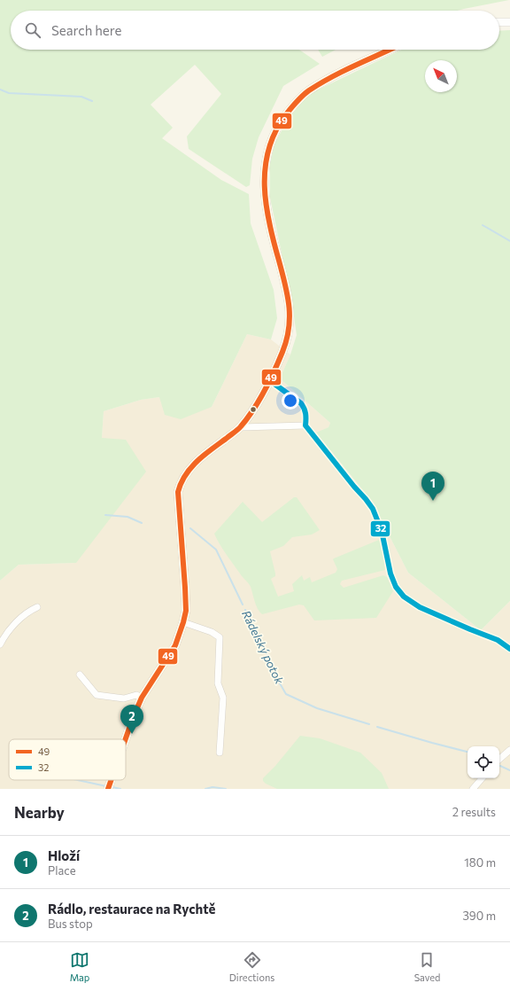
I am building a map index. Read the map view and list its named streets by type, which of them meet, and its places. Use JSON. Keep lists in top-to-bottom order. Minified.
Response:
{"water":["Rádelský potok"],"lines":["transit line 49","transit line 32"],"legend":["49","32"],"north":"top left","page":{"search":"Search here","pins":["1","2"],"heading":["Nearby","2 results"],"list":[{"mark":"1","name":"Hloží","note":"Place","value":"180 m"},{"mark":"2","name":"Rádlo, restaurace na Rychtě","note":"Bus stop","value":"390 m"}],"nav":["Map","Directions","Saved"]}}
